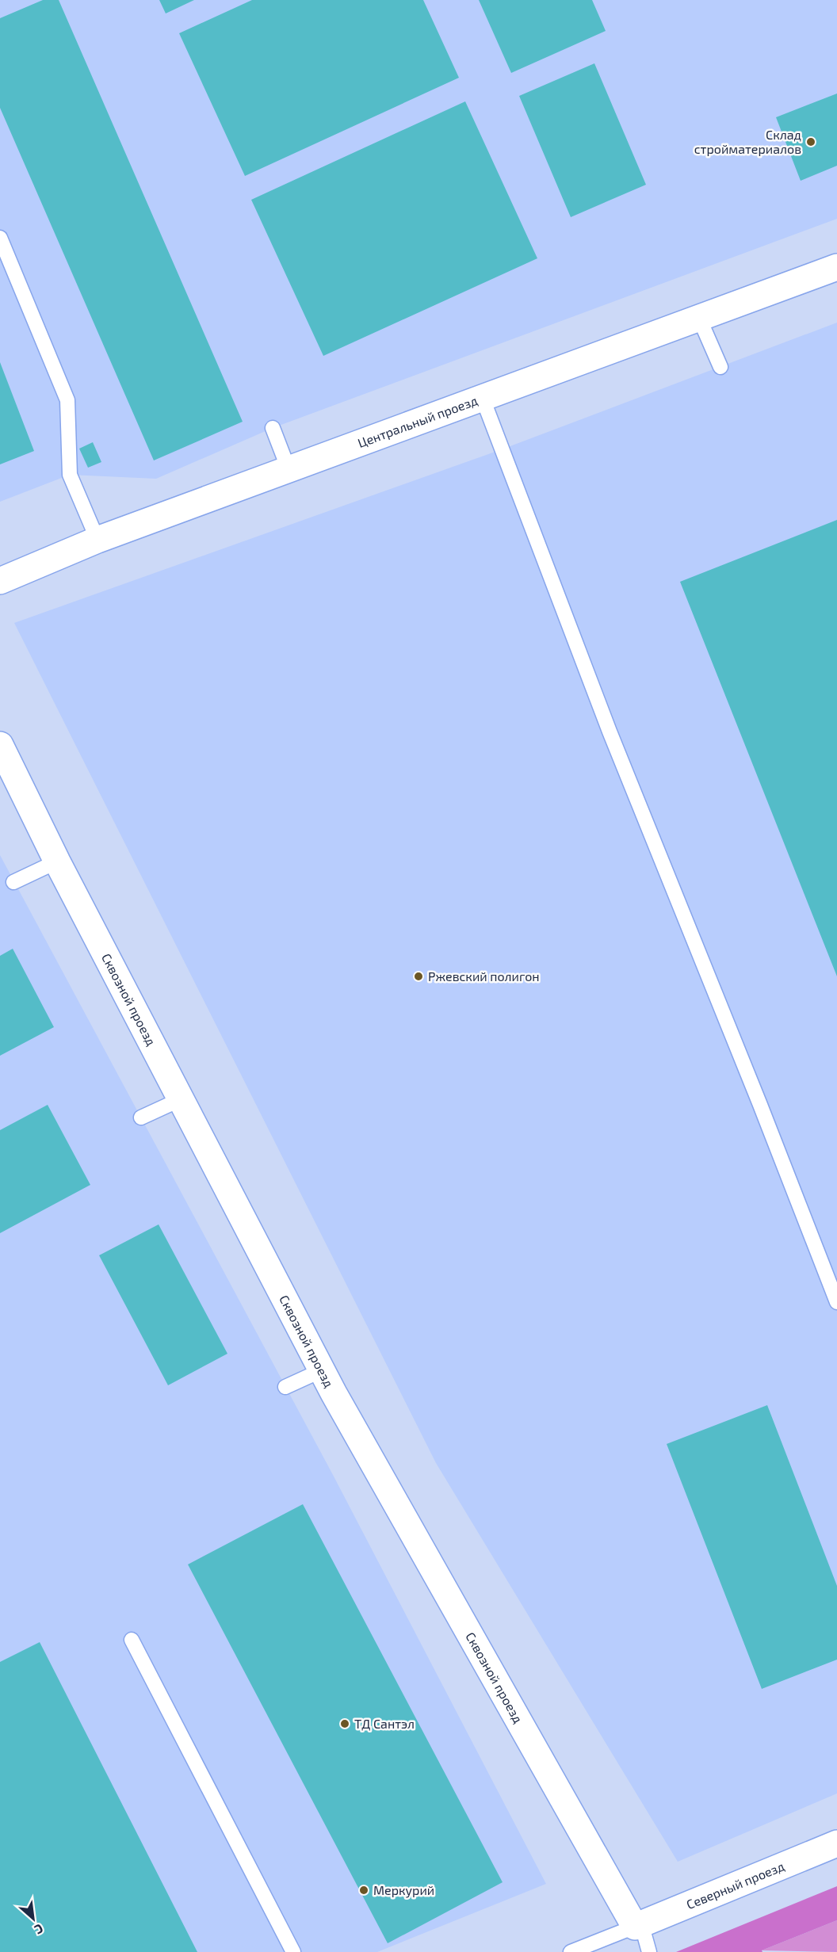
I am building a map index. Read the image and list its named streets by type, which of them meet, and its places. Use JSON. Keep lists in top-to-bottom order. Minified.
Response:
{"streets":{"street":["Центральный проезд","Сквозной проезд","Северный проезд"]},"crossings":[["Сквозной проезд","Северный проезд"]],"places":["Склад стройматериалов","Ржевский полигон","ТД Сантэл","Меркурий"],"north":"bottom right"}
